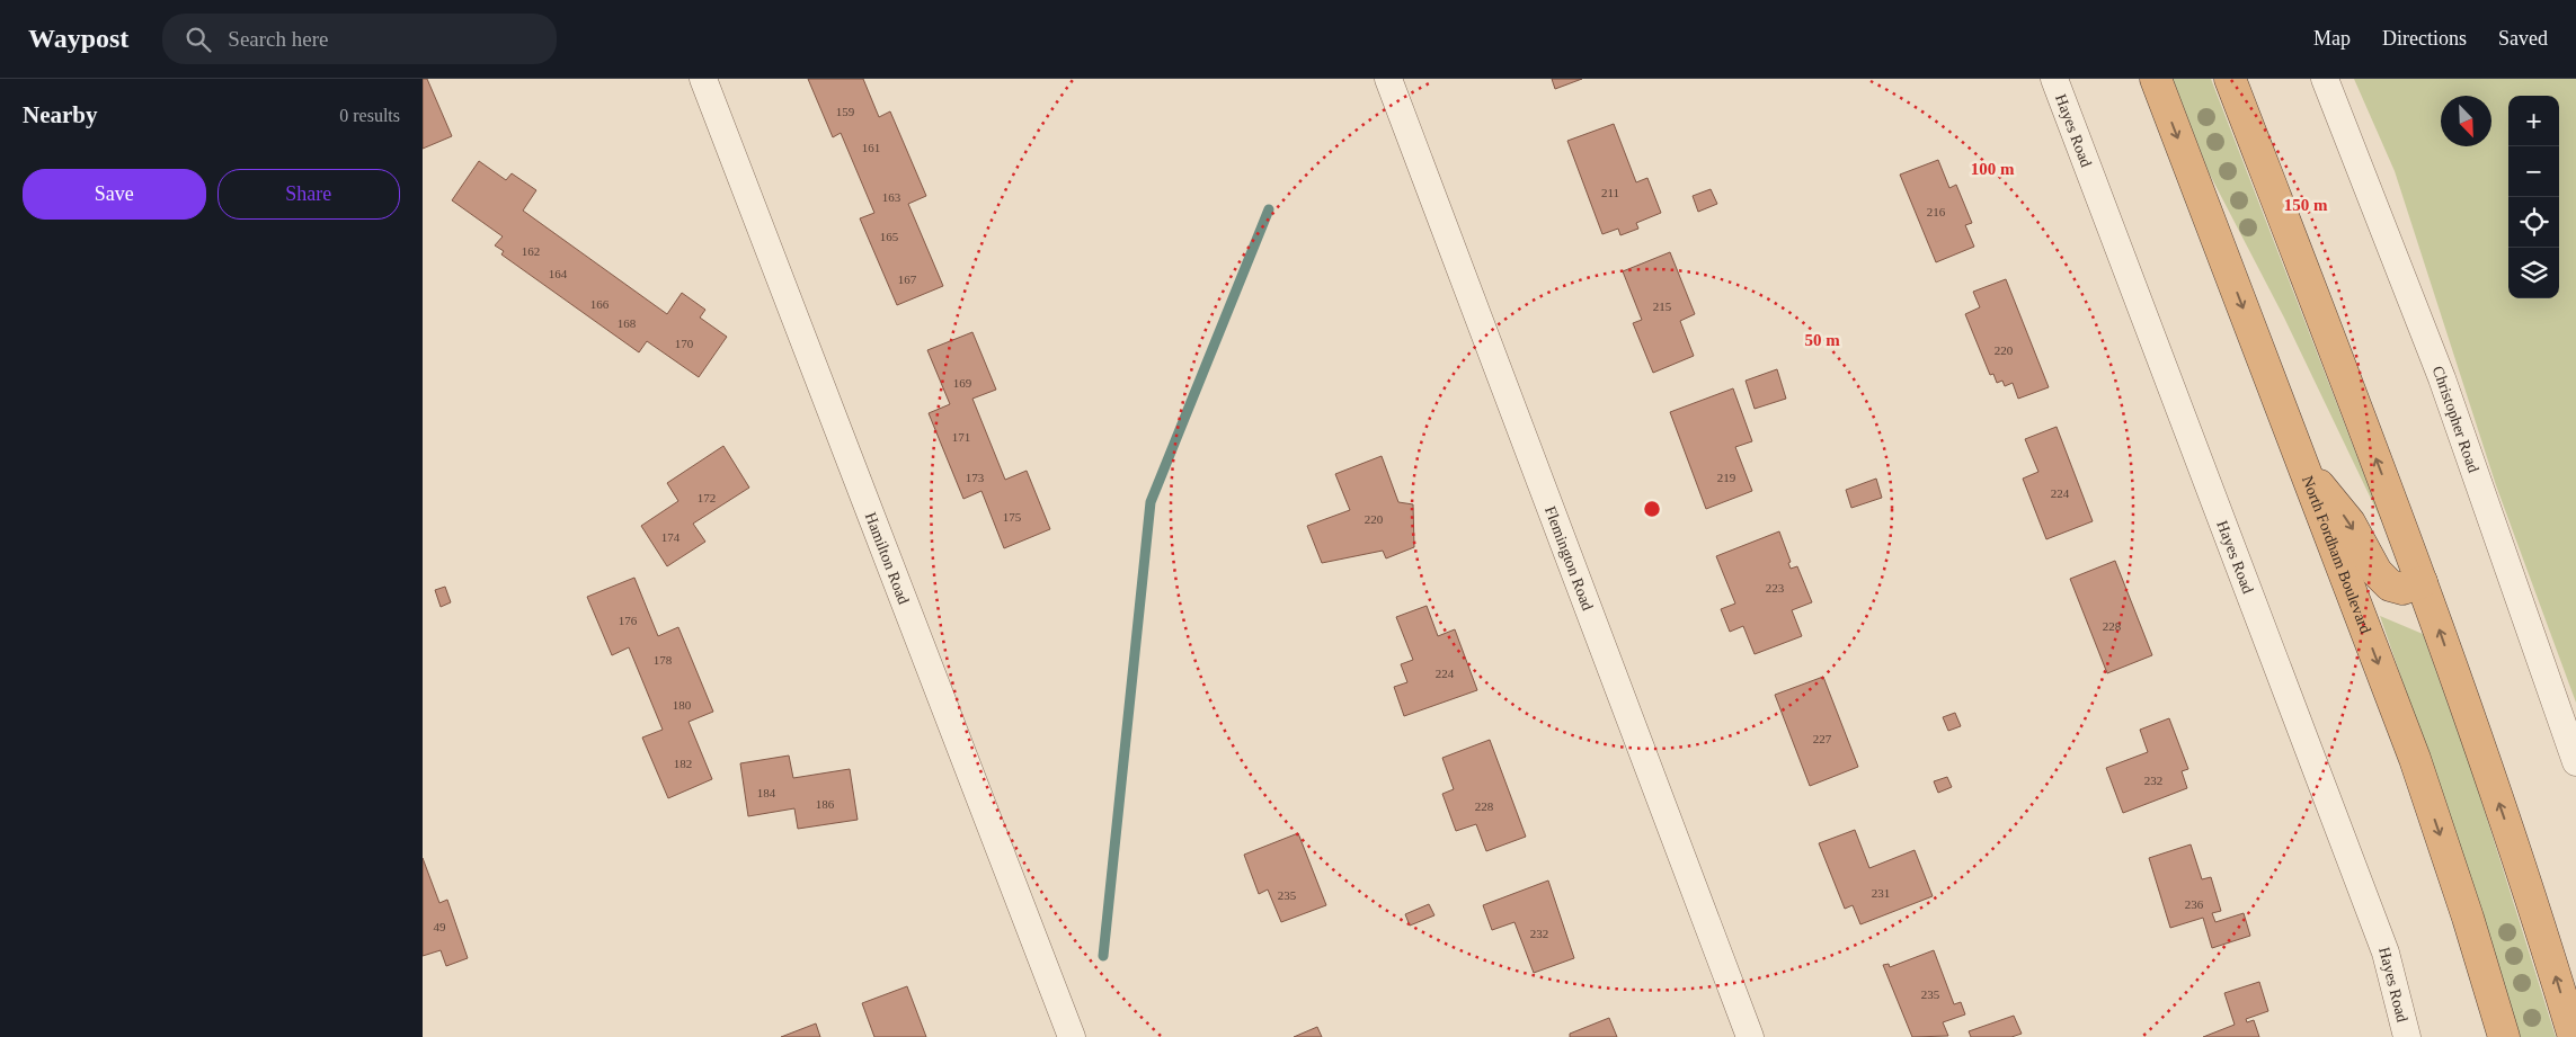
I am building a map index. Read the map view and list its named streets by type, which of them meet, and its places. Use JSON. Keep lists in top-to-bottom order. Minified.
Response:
{"streets":{"highway":["North Fordham Boulevard"],"street":["Hayes Road","Christopher Road","Hamilton Road","Flemington Road"]},"house_numbers":["159","161","211","163","216","165","162","164","167","166","215","168","170","220","169","171","173","219","224","172","175","220","174","223","176","228","178","224","180","227","182","232","184","186","228","231","235","236","49","232","235"],"north":"bottom right","page":{"header":"Waypost","search":"Search here","nav":["Map","Directions","Saved"],"heading":["Nearby","0 results"],"map_buttons":["+","−"],"buttons":["Save","Share"]},"rings":["100 m","150 m","50 m"]}
